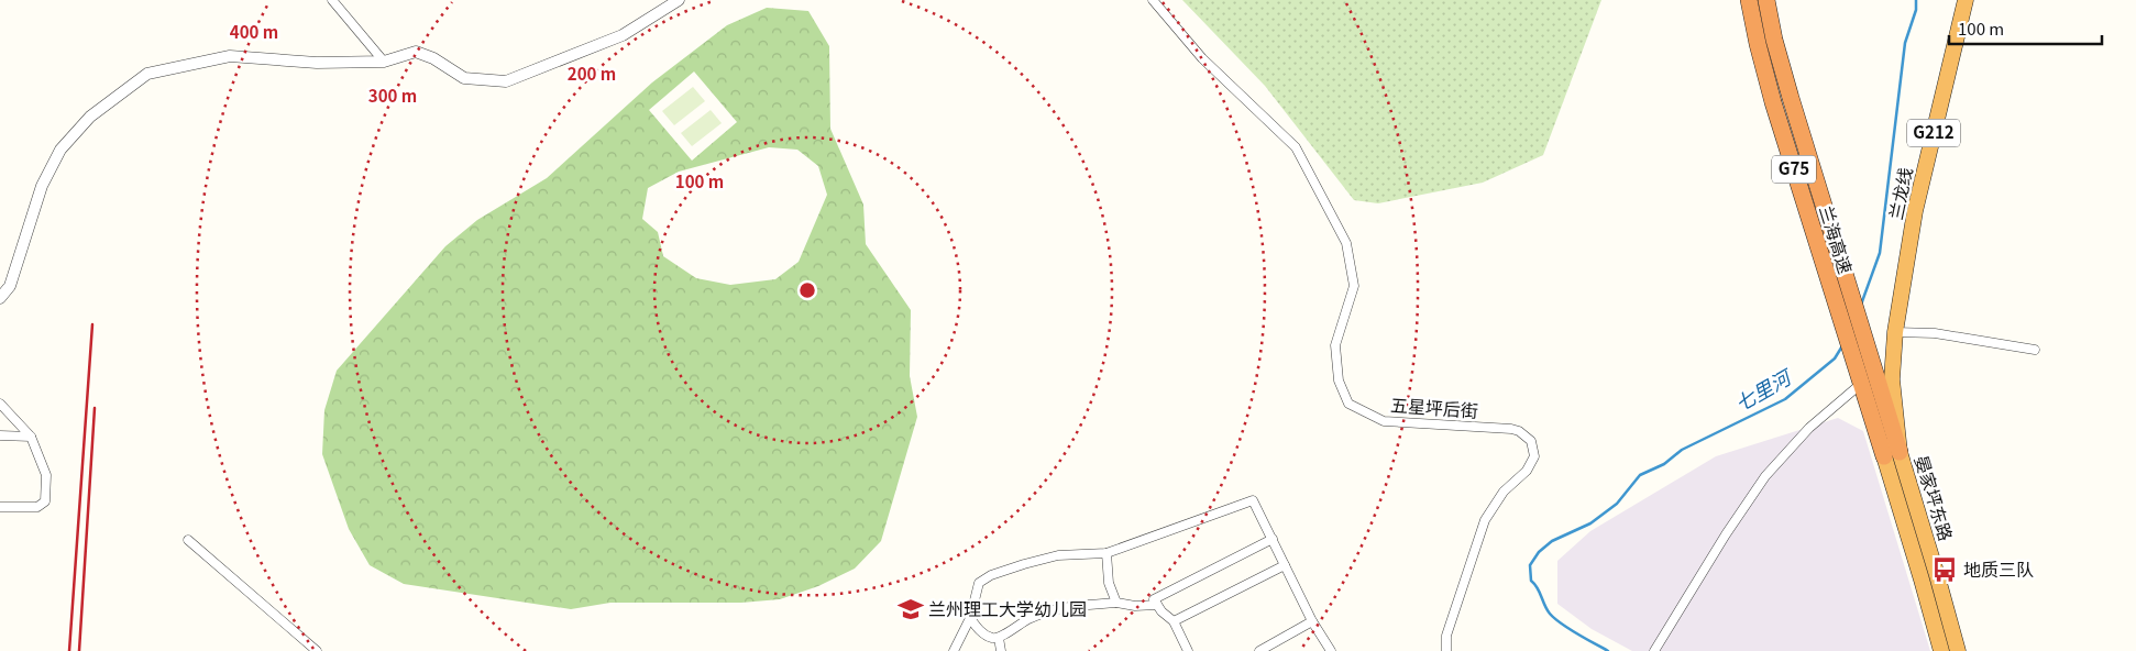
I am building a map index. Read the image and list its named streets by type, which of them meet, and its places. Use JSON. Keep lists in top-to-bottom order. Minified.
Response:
{"streets":{"highway":["G212","G75","兰龙线","兰海高速","晏家坪东路"],"street":["五星坪后街"]},"crossings":[["兰龙线","兰海高速"],["兰龙线","晏家坪东路"],["兰海高速","晏家坪东路"]],"water":["七里河"],"places":{"bus stop":["地质三队"],"school or university":["兰州理工大学幼儿园"]},"scale_bar":"100 m","rings":["400 m","200 m","300 m","100 m"]}
